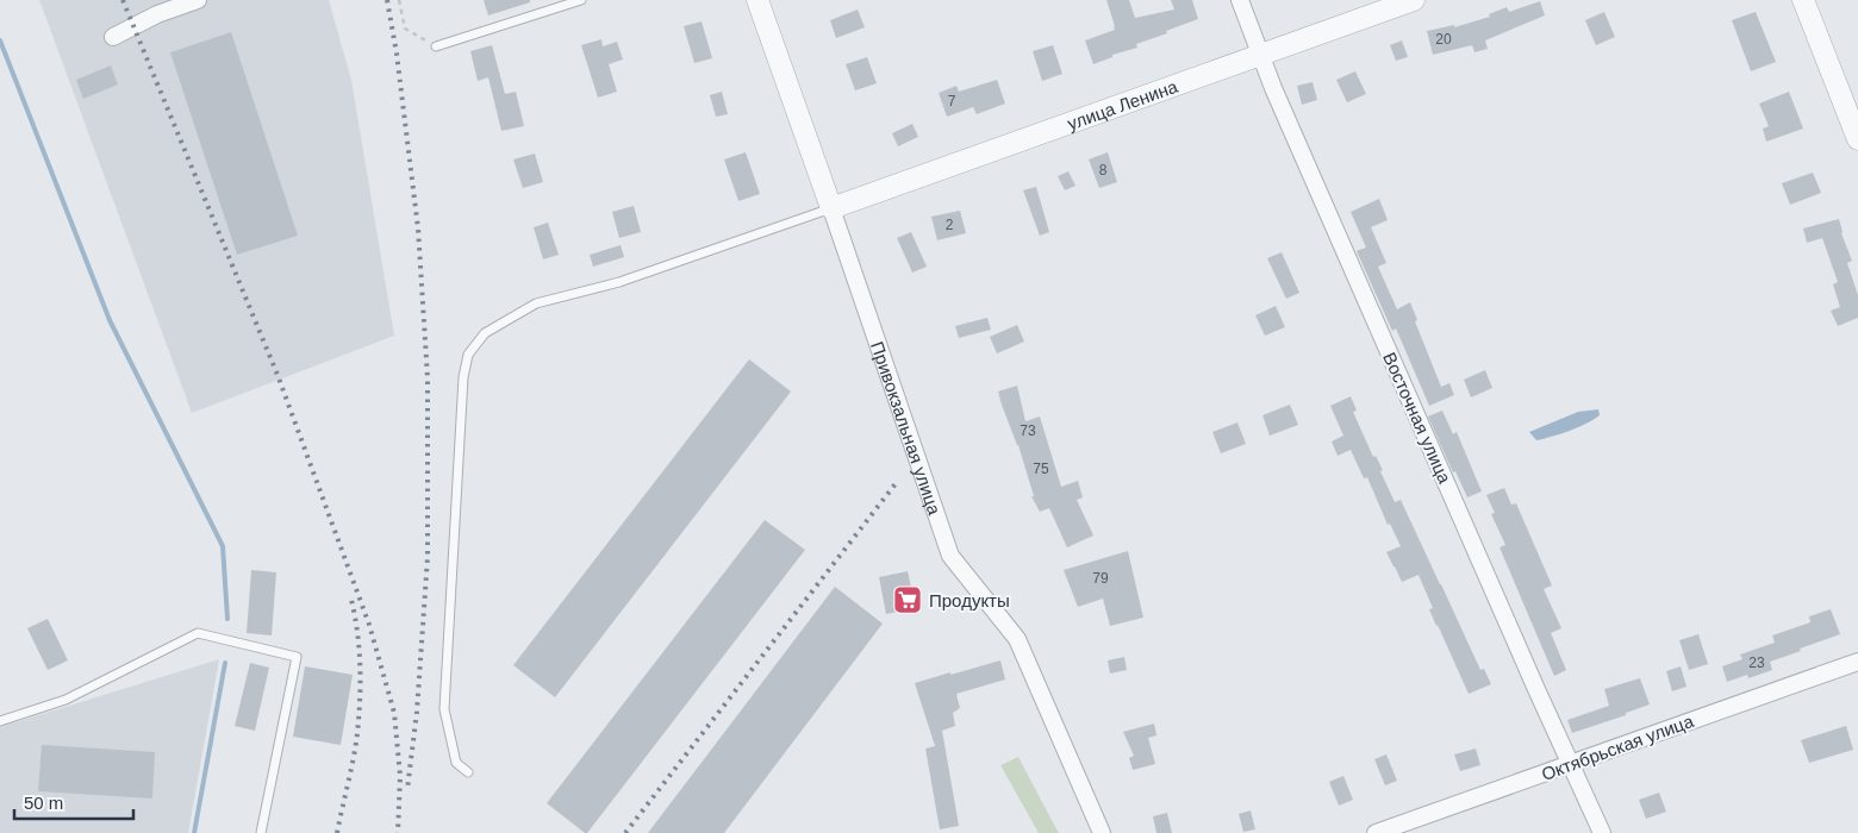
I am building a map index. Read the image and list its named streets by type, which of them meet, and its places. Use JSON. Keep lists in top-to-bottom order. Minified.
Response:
{"streets":{"street":["улица Ленина","Восточная улица","Привокзальная улица","Октябрьская улица"]},"crossings":[["улица Ленина","Восточная улица"],["улица Ленина","Привокзальная улица"],["Восточная улица","Октябрьская улица"]],"places":{"supermarket":["Продукты"]},"house_numbers":["20","7","8","2","73","75","79","23"],"scale_bar":"50 m"}
